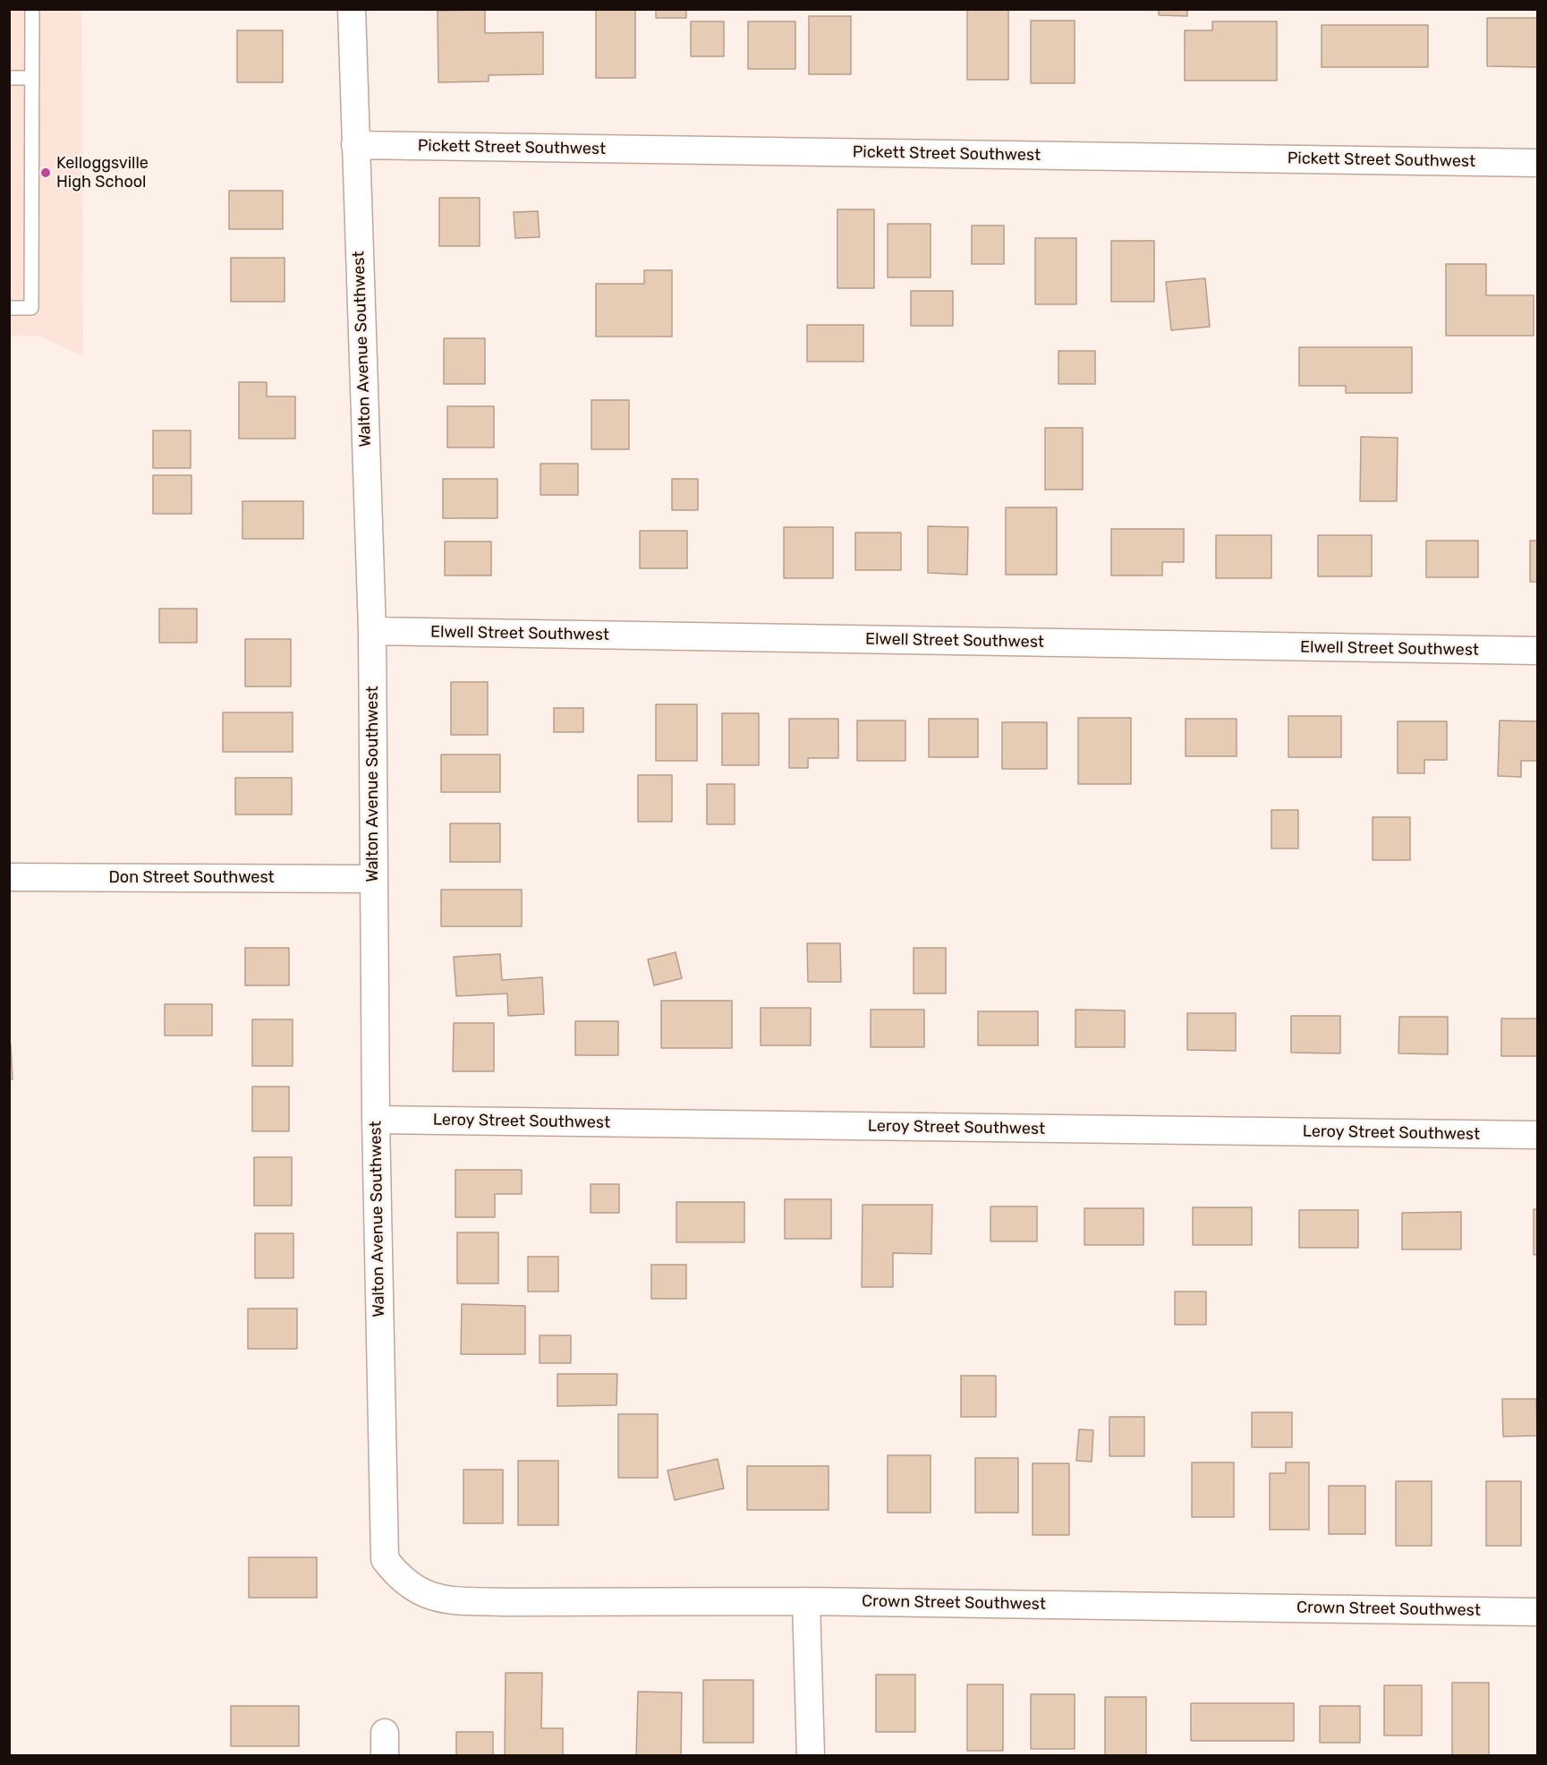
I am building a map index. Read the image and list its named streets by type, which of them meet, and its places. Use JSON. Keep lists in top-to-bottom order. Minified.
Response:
{"streets":{"street":["Pickett Street Southwest","Walton Avenue Southwest","Elwell Street Southwest","Don Street Southwest","Leroy Street Southwest","Crown Street Southwest"]},"crossings":[["Pickett Street Southwest","Walton Avenue Southwest"],["Walton Avenue Southwest","Elwell Street Southwest"],["Walton Avenue Southwest","Don Street Southwest"],["Walton Avenue Southwest","Leroy Street Southwest"],["Walton Avenue Southwest","Crown Street Southwest"]],"places":["Kelloggsville High School"]}
